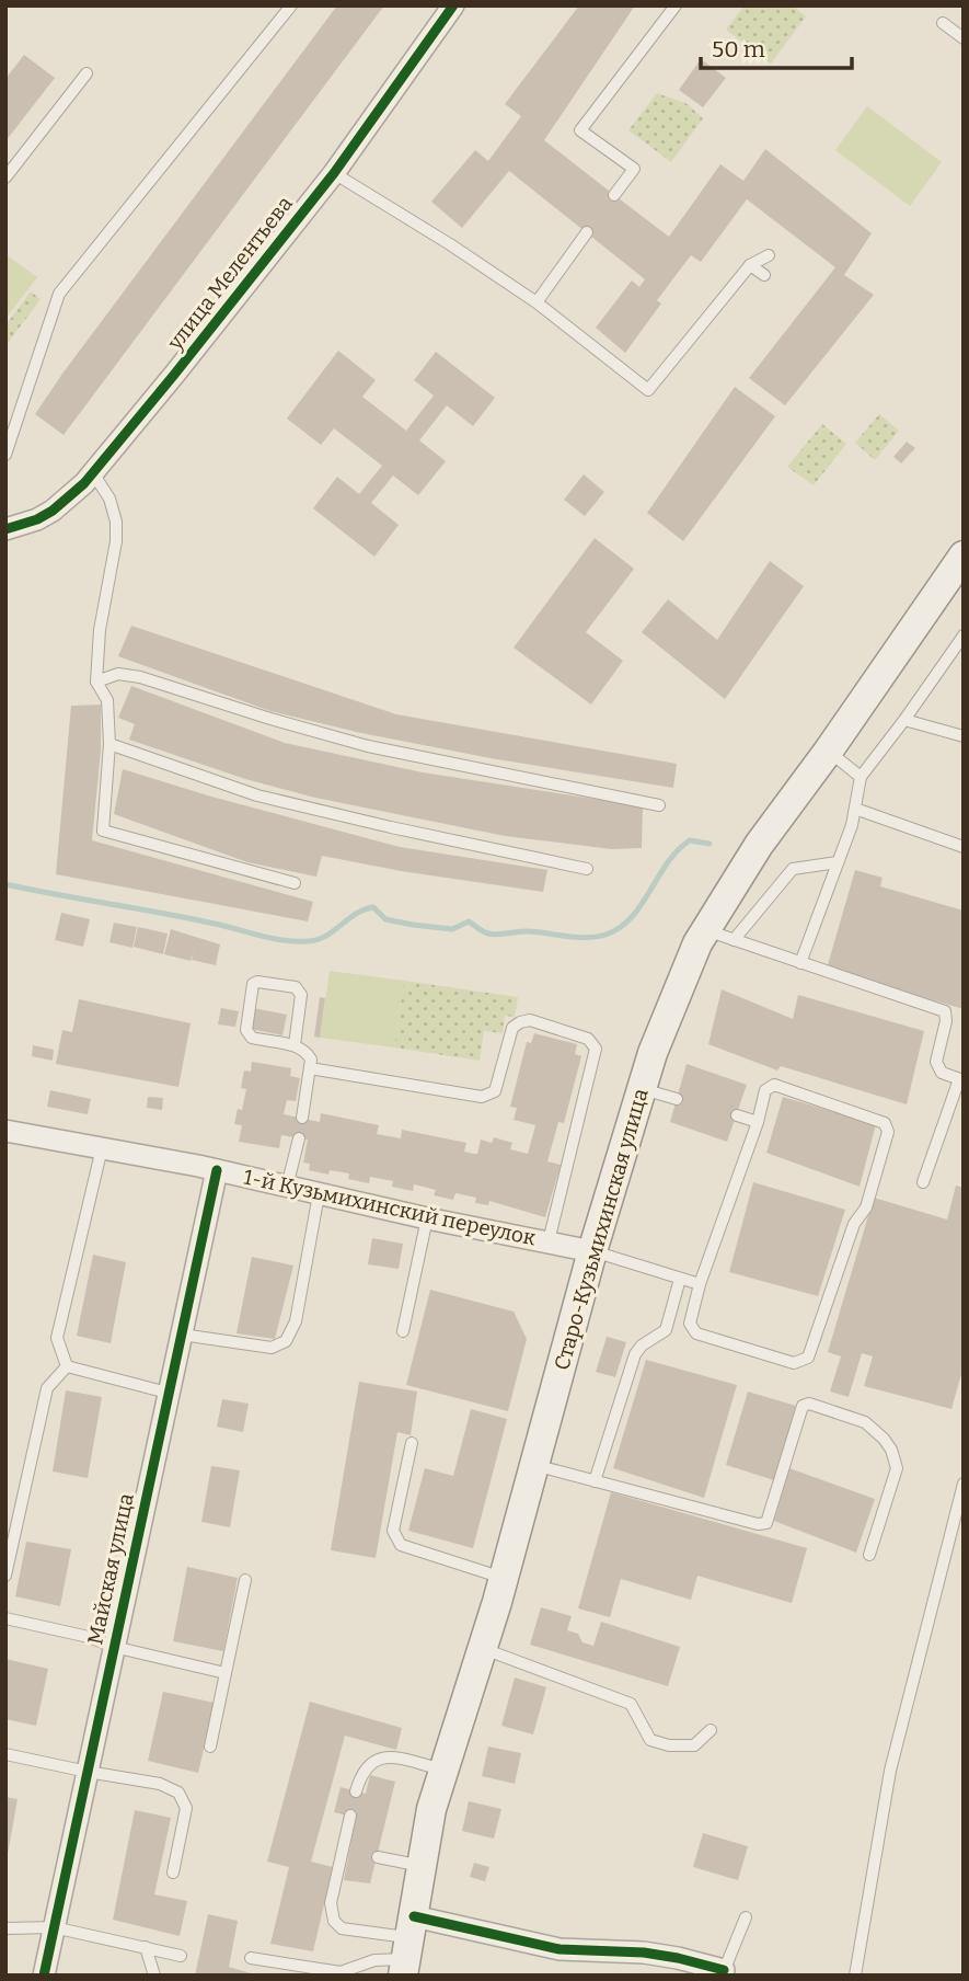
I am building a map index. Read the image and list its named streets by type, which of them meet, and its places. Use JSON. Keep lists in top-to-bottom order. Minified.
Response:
{"streets":{"main road":["Старо-Кузьмихинская улица"],"street":["улица Мелентьева","1-й Кузьмихинский переулок","Майская улица"]},"crossings":[["1-й Кузьмихинский переулок","Старо-Кузьмихинская улица"],["1-й Кузьмихинский переулок","Майская улица"]],"scale_bar":"50 m"}
